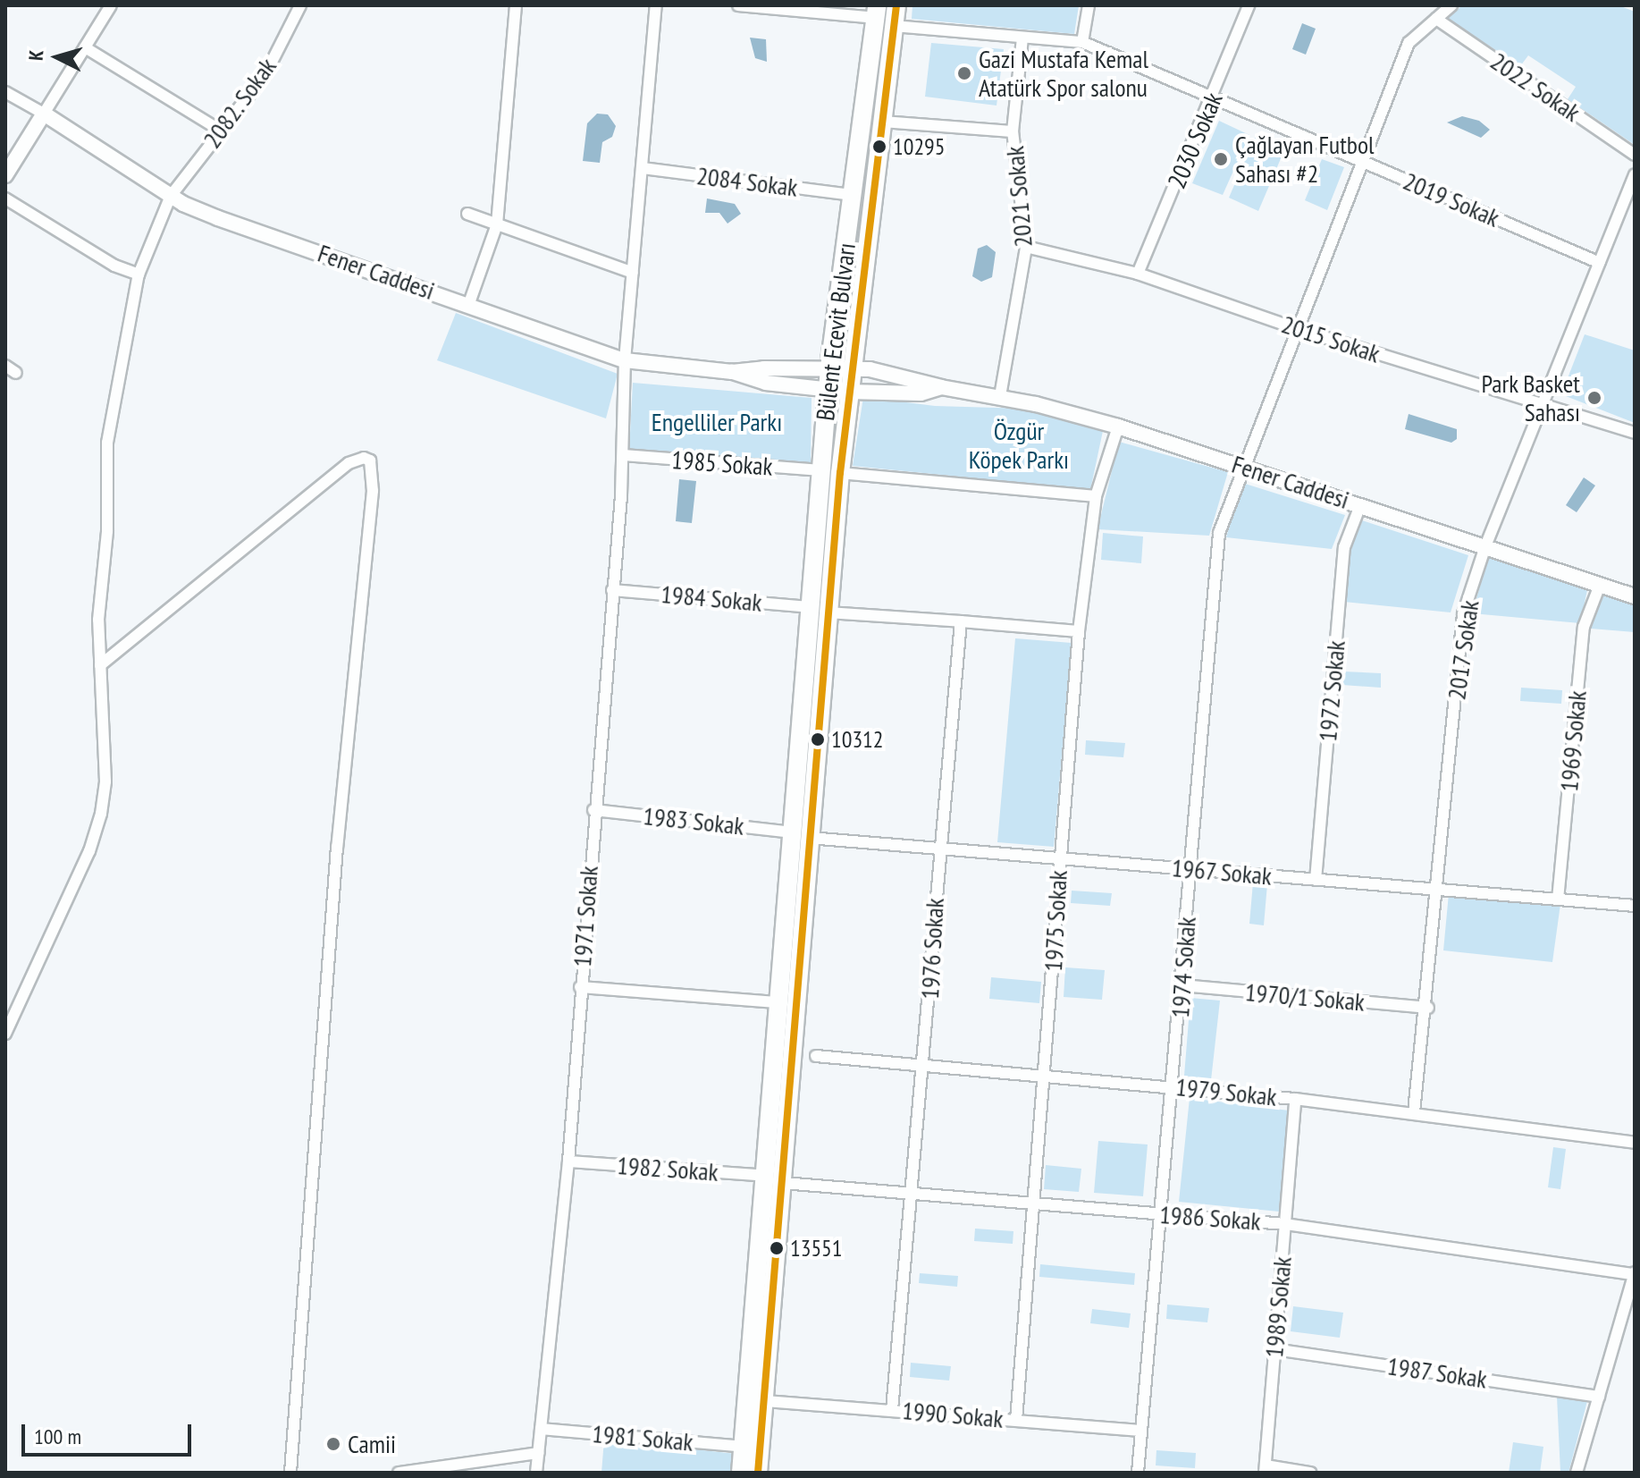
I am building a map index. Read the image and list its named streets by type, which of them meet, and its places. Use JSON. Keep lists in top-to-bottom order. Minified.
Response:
{"streets":{"main road":["Bülent Ecevit Bulvarı"],"street":["2022 Sokak","2082. Sokak","2030 Sokak","2084 Sokak","2021 Sokak","2019 Sokak","Fener Caddesi","2015 Sokak","1985 Sokak","1984 Sokak","2017 Sokak","1972 Sokak","1969 Sokak","1983 Sokak","1967 Sokak","1971 Sokak","1975 Sokak","1976 Sokak","1974 Sokak","1970/1 Sokak","1979 Sokak","1982 Sokak","1986 Sokak","1989 Sokak","1987 Sokak","1990 Sokak","1981 Sokak"]},"crossings":[["2022 Sokak","1974 Sokak"],["2082. Sokak","Fener Caddesi"],["2030 Sokak","2019 Sokak"],["2030 Sokak","2015 Sokak"],["2084 Sokak","Bülent Ecevit Bulvarı"],["2084 Sokak","1971 Sokak"],["2021 Sokak","2019 Sokak"],["2021 Sokak","Fener Caddesi"],["2021 Sokak","2015 Sokak"],["2019 Sokak","Bülent Ecevit Bulvarı"],["2019 Sokak","2017 Sokak"],["2019 Sokak","1974 Sokak"],["Fener Caddesi","Bülent Ecevit Bulvarı"],["Fener Caddesi","2017 Sokak"],["Fener Caddesi","1972 Sokak"],["Fener Caddesi","1969 Sokak"],["Fener Caddesi","1971 Sokak"],["Fener Caddesi","1975 Sokak"],["Fener Caddesi","1974 Sokak"],["Bülent Ecevit Bulvarı","1985 Sokak"],["Bülent Ecevit Bulvarı","1984 Sokak"],["Bülent Ecevit Bulvarı","1983 Sokak"],["Bülent Ecevit Bulvarı","1967 Sokak"],["Bülent Ecevit Bulvarı","1982 Sokak"],["Bülent Ecevit Bulvarı","1986 Sokak"],["Bülent Ecevit Bulvarı","1990 Sokak"],["Bülent Ecevit Bulvarı","1981 Sokak"],["2015 Sokak","2017 Sokak"],["2015 Sokak","1974 Sokak"],["1985 Sokak","1971 Sokak"],["1984 Sokak","1971 Sokak"],["2017 Sokak","1967 Sokak"],["2017 Sokak","1970/1 Sokak"],["2017 Sokak","1979 Sokak"],["1972 Sokak","1967 Sokak"],["1969 Sokak","1967 Sokak"],["1983 Sokak","1967 Sokak"],["1983 Sokak","1971 Sokak"],["1967 Sokak","1975 Sokak"],["1967 Sokak","1976 Sokak"],["1967 Sokak","1974 Sokak"],["1971 Sokak","1982 Sokak"],["1971 Sokak","1981 Sokak"],["1975 Sokak","1979 Sokak"],["1975 Sokak","1986 Sokak"],["1975 Sokak","1990 Sokak"],["1976 Sokak","1979 Sokak"],["1976 Sokak","1986 Sokak"],["1976 Sokak","1990 Sokak"],["1974 Sokak","1970/1 Sokak"],["1974 Sokak","1979 Sokak"],["1974 Sokak","1986 Sokak"],["1974 Sokak","1990 Sokak"],["1979 Sokak","1989 Sokak"],["1982 Sokak","1986 Sokak"],["1986 Sokak","1989 Sokak"],["1989 Sokak","1987 Sokak"]],"parks":["Engelliler Parkı","Özgür Köpek Parkı"],"places":["Gazi Mustafa Kemal Atatürk Spor salonu","10295","Çağlayan Futbol Sahası #2","Park Basket Sahası","10312","13551","Camii"],"scale_bar":"100 m","north":"left"}
